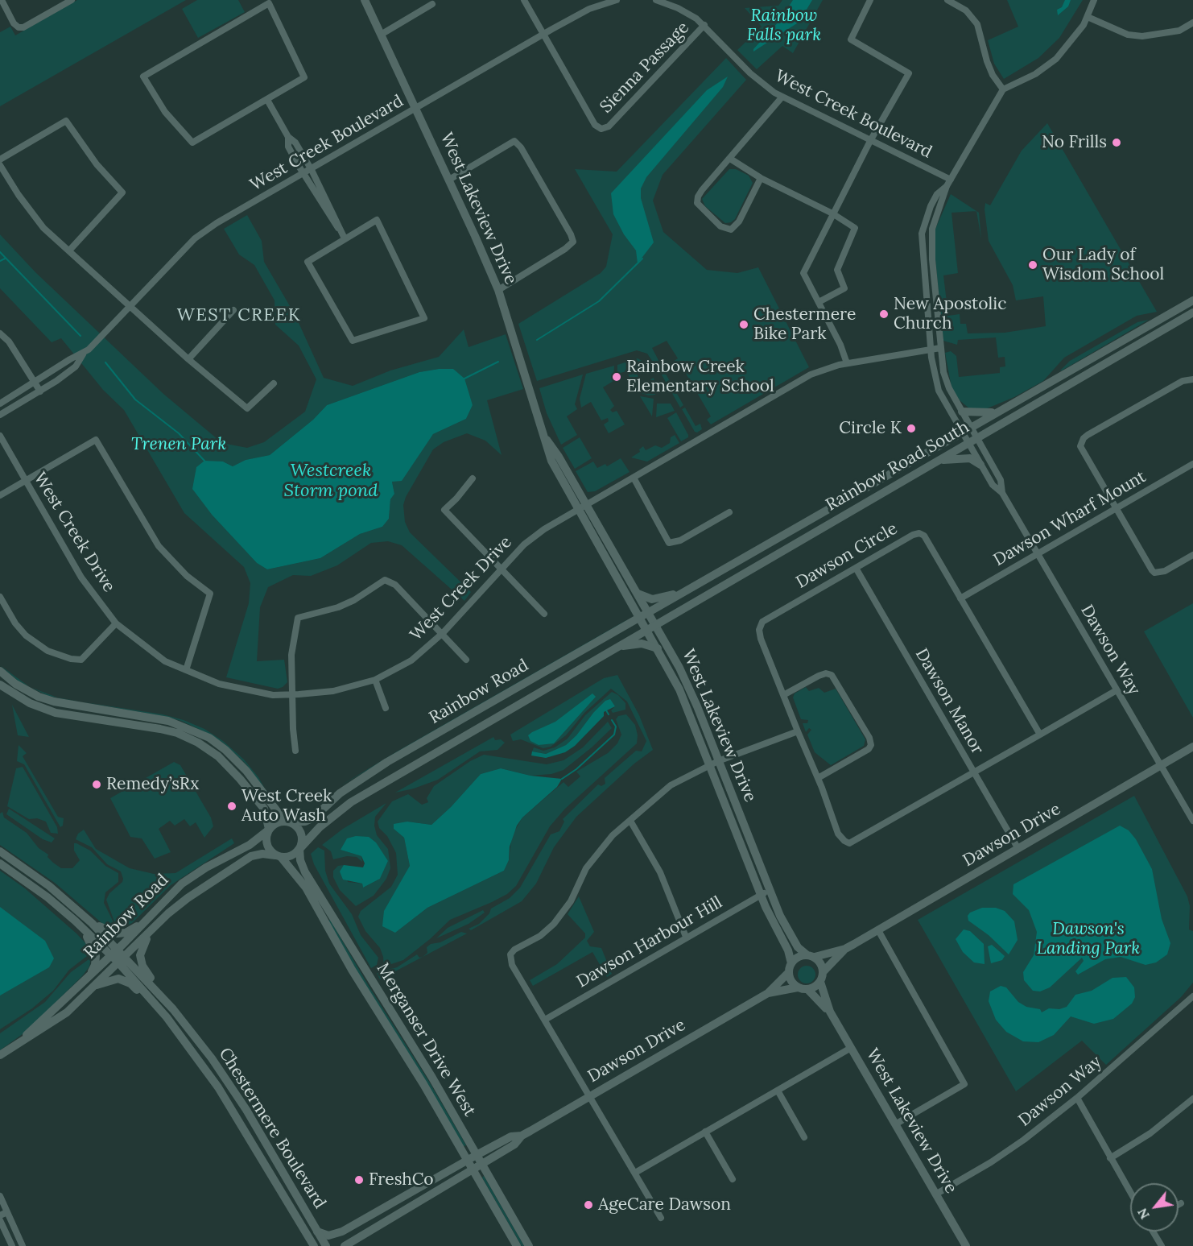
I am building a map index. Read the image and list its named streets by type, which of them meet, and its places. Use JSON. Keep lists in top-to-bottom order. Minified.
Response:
{"streets":{"street":["Sienna Passage","West Creek Boulevard","West Lakeview Drive","Rainbow Road South","Dawson Wharf Mount","West Creek Drive","Dawson Circle","Dawson Way","Rainbow Road","Dawson Manor","Dawson Drive","Dawson Harbour Hill","Merganser Drive West","Chestermere Boulevard"]},"crossings":[["Sienna Passage","West Creek Boulevard"],["West Creek Boulevard","West Lakeview Drive"],["West Lakeview Drive","Rainbow Road South"],["West Lakeview Drive","West Creek Drive"],["West Lakeview Drive","Dawson Way"],["West Lakeview Drive","Rainbow Road"],["West Lakeview Drive","Dawson Drive"],["West Lakeview Drive","Dawson Harbour Hill"],["Rainbow Road South","Dawson Way"],["Rainbow Road South","Rainbow Road"],["Dawson Wharf Mount","Dawson Circle"],["Dawson Wharf Mount","Dawson Way"],["West Creek Drive","Dawson Way"],["Dawson Circle","Dawson Way"],["Dawson Circle","Dawson Manor"],["Dawson Way","Dawson Drive"],["Rainbow Road","Merganser Drive West"],["Rainbow Road","Chestermere Boulevard"],["Dawson Manor","Dawson Drive"],["Dawson Drive","Merganser Drive West"],["Dawson Drive","Chestermere Boulevard"]],"districts":["WEST CREEK"],"water":["Westcreek Storm pond"],"parks":["Rainbow Falls park","Trenen Park","Dawson's Landing Park"],"places":["No Frills","Our Lady of Wisdom School","New Apostolic Church","Chestermere Bike Park","Rainbow Creek Elementary School","Circle K","Remedy’sRx","West Creek Auto Wash","FreshCo","AgeCare Dawson"],"north":"bottom left"}
